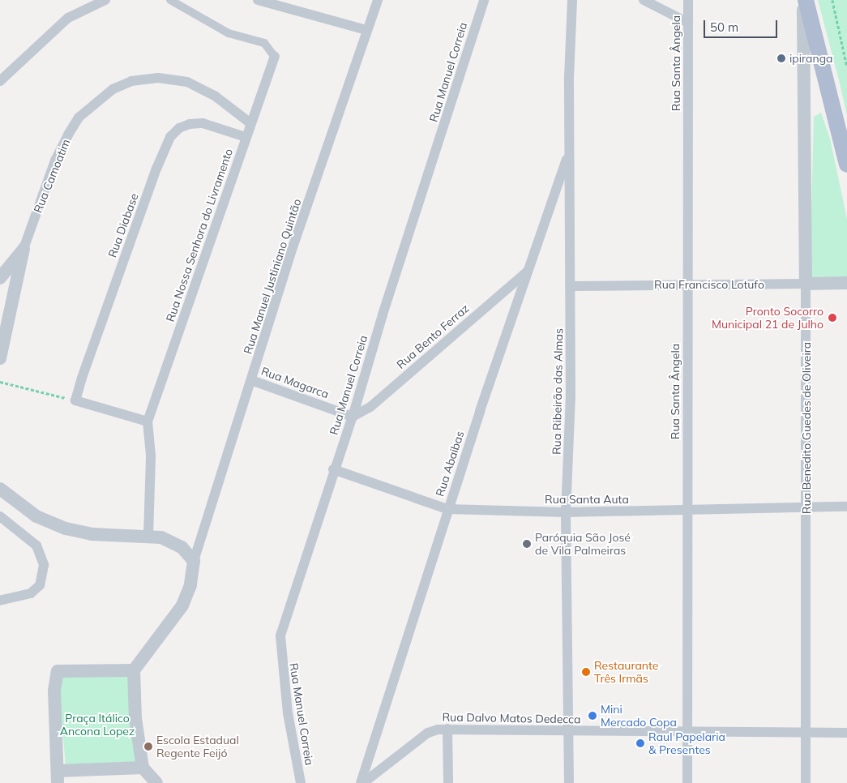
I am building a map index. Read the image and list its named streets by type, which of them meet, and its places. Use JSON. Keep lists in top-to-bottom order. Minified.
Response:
{"streets":{"street":["Rua Santa Ângela","Rua Manuel Correia","Rua Camoatim","Rua Diabase","Rua Nossa Senhora do Livramento","Rua Manuel Justiniano Quintão","Rua Francisco Lotufo","Rua Bento Ferraz","Rua Magarca","Rua Ribeirão das Almas","Rua Benedito Guedes de Oliveira","Rua Abaibas","Rua Santa Auta","Rua Dalvo Matos Dedecca"]},"crossings":[["Rua Santa Ângela","Rua Francisco Lotufo"],["Rua Santa Ângela","Rua Santa Auta"],["Rua Santa Ângela","Rua Dalvo Matos Dedecca"],["Rua Manuel Correia","Rua Bento Ferraz"],["Rua Manuel Correia","Rua Magarca"],["Rua Manuel Correia","Rua Santa Auta"],["Rua Camoatim","Rua Nossa Senhora do Livramento"],["Rua Diabase","Rua Nossa Senhora do Livramento"],["Rua Manuel Justiniano Quintão","Rua Magarca"],["Rua Francisco Lotufo","Rua Ribeirão das Almas"],["Rua Francisco Lotufo","Rua Benedito Guedes de Oliveira"],["Rua Bento Ferraz","Rua Magarca"],["Rua Bento Ferraz","Rua Abaibas"],["Rua Ribeirão das Almas","Rua Abaibas"],["Rua Ribeirão das Almas","Rua Santa Auta"],["Rua Ribeirão das Almas","Rua Dalvo Matos Dedecca"],["Rua Benedito Guedes de Oliveira","Rua Santa Auta"],["Rua Benedito Guedes de Oliveira","Rua Dalvo Matos Dedecca"],["Rua Abaibas","Rua Santa Auta"],["Rua Abaibas","Rua Dalvo Matos Dedecca"]],"parks":["Praça Itálico Ancona Lopez"],"places":["ipiranga","Pronto Socorro Municipal 21 de Julho","Paróquia São José de Vila Palmeiras","Restaurante Três Irmãs","Mini Mercado Copa","Raul Papelaria & Presentes","Escola Estadual Regente Feijó"],"scale_bar":"50 m"}
